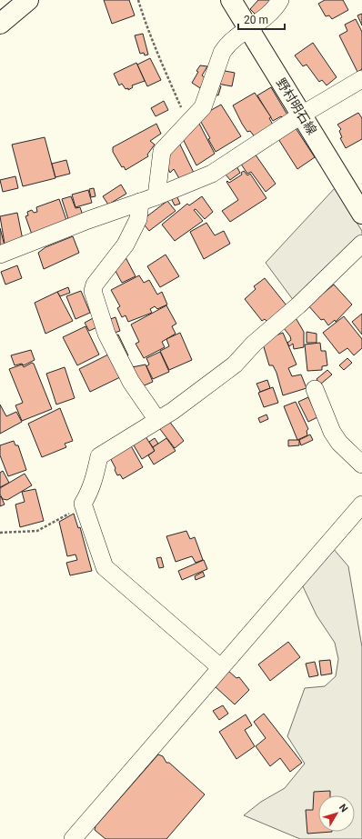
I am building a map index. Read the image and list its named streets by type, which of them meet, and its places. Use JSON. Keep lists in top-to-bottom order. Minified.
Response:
{"streets":{"main road":["野村明石線"]},"scale_bar":"20 m","north":"top right"}
